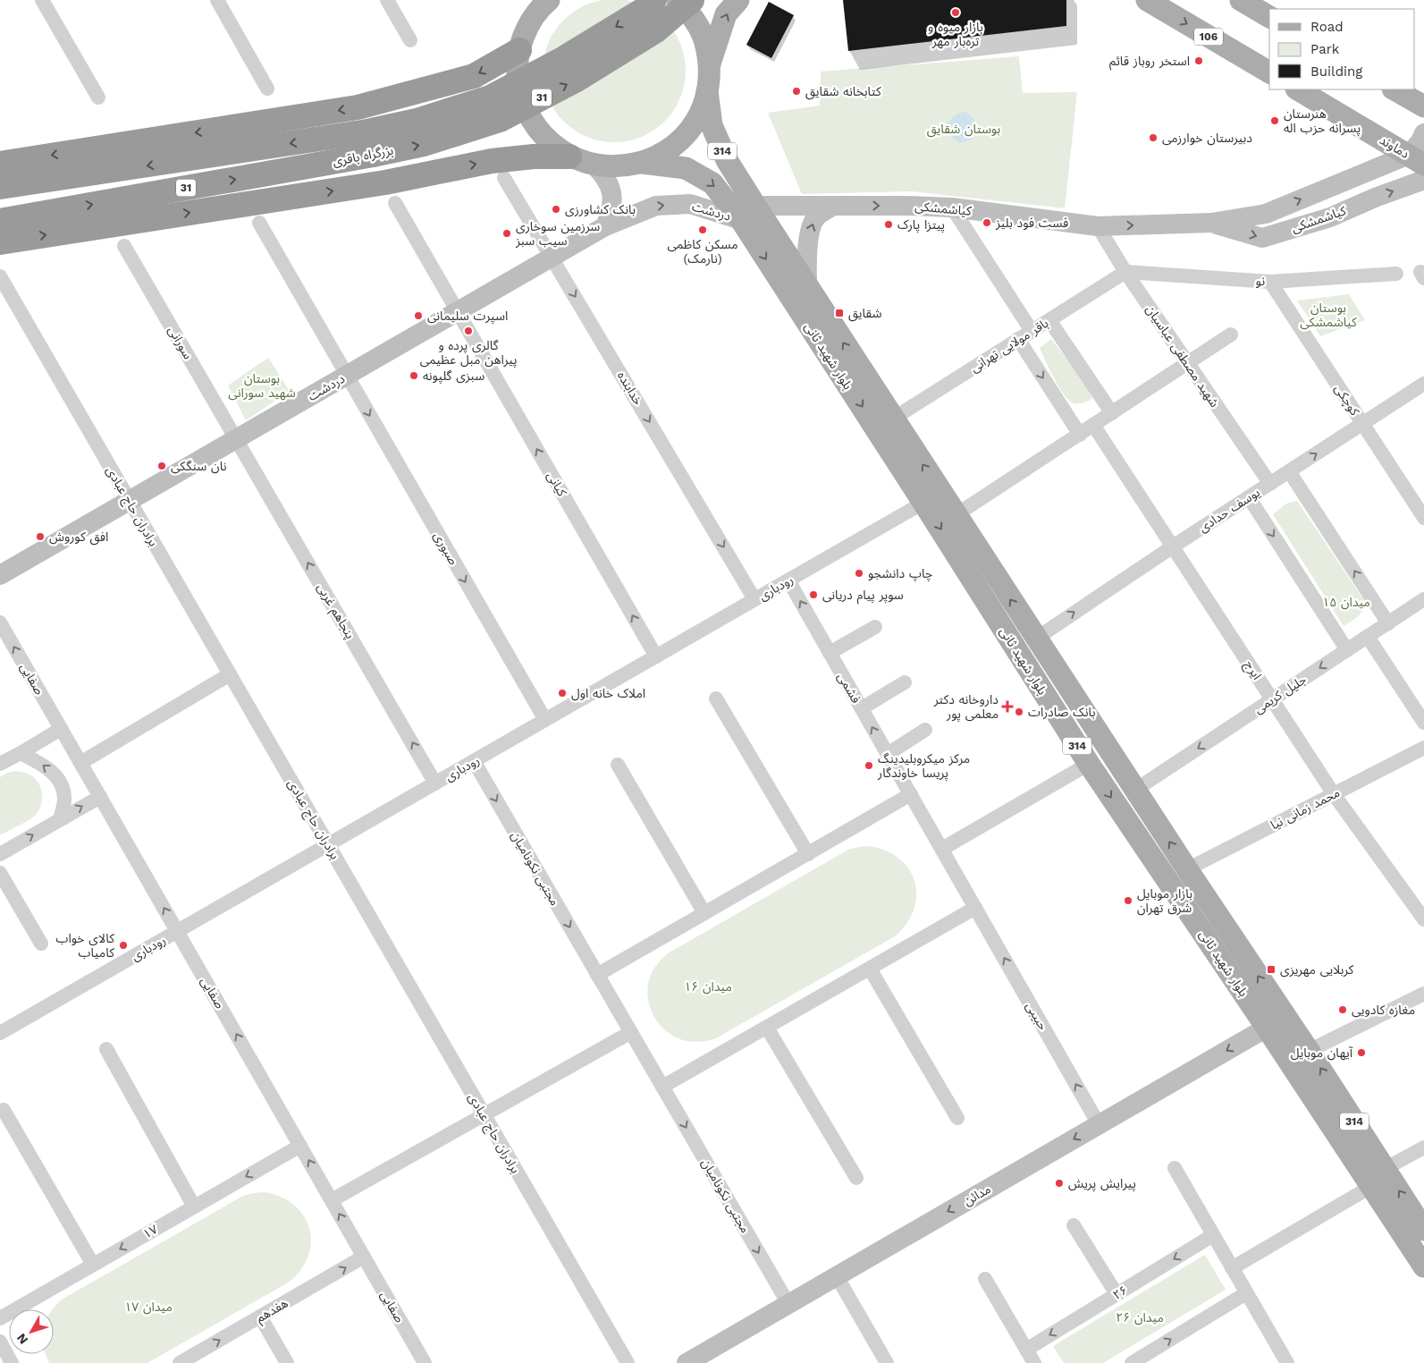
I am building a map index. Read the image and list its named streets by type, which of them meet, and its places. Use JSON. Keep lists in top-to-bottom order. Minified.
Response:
{"streets":{"highway":["31","بزرگراه باقری"],"main road":["106","دماوند","314","کیاشمشکی","دردشت","بلوار شهید ثانی","مدائن"],"street":["نو","سورانی","باقر مولایی تهرانی","شهید مصطفی عباسیان","خدابنده","کوچکی","کیانی","برادران حاج عبادی","یوسف حدادی","صبوری","رودباری","پنجاهم غربی","ایرج","صفایی","فشمی","جلیل کریمی","محمد زمانی نیا","مجتبی نکونامیان","حبیبی","۱۷","۲۶","هفدهم"]},"crossings":[["دماوند","کیاشمشکی"],["کیاشمشکی","دردشت"],["کیاشمشکی","بلوار شهید ثانی"],["کیاشمشکی","شهید مصطفی عباسیان"],["دردشت","سورانی"],["دردشت","بلوار شهید ثانی"],["دردشت","خدابنده"],["دردشت","کیانی"],["دردشت","برادران حاج عبادی"],["دردشت","صبوری"],["دردشت","پنجاهم غربی"],["نو","باقر مولایی تهرانی"],["نو","شهید مصطفی عباسیان"],["نو","کوچکی"],["سورانی","پنجاهم غربی"],["باقر مولایی تهرانی","بلوار شهید ثانی"],["باقر مولایی تهرانی","شهید مصطفی عباسیان"],["بلوار شهید ثانی","یوسف حدادی"],["بلوار شهید ثانی","رودباری"],["بلوار شهید ثانی","جلیل کریمی"],["بلوار شهید ثانی","محمد زمانی نیا"],["بلوار شهید ثانی","مدائن"],["شهید مصطفی عباسیان","یوسف حدادی"],["خدابنده","رودباری"],["کوچکی","یوسف حدادی"],["کیانی","رودباری"],["برادران حاج عبادی","رودباری"],["یوسف حدادی","ایرج"],["صبوری","رودباری"],["رودباری","پنجاهم غربی"],["رودباری","صفایی"],["رودباری","فشمی"],["رودباری","مجتبی نکونامیان"],["ایرج","جلیل کریمی"],["ایرج","محمد زمانی نیا"],["صفایی","۱۷"],["صفایی","هفدهم"],["مجتبی نکونامیان","مدائن"],["حبیبی","مدائن"]],"one_way":["کیاشمشکی","خدابنده","کیانی","یوسف حدادی","صبوری","پنجاهم غربی","جلیل کریمی","مدائن","۱۷","هفدهم"],"parks":["بوستان شقایق","بوستان کیاشمشکی","بوستان شهید سورانی","میدان ۱۵","میدان ۱۶","میدان ۱۷","میدان ۲۶"],"places":{"other":["بازار میوه و تره‌بار مهر","استخر روباز قائم","کتابخانه شقایق","هنرستان پسرانه حزب اله","دبیرستان خوارزمی","بانک کشاورزی","فست فود بلیز","پیتزا پارک","مسکن کاظمی (نارمک)","سرزمین سوخاری سیب سبز","اسپرت سلیمانی","گالری پرده و پیراهن مبل عظیمی","سبزی گلپونه","نان سنگکی","افق کوروش","چاپ دانشجو","سوپر پیام دریانی","املاک خانه اول","بانک صادرات","مرکز میکروبلیدینگ پریسا خاوندگار","بازار موبایل شرق تهران","کالای خواب کامیاب","مغازه کادویی","آیهان موبایل","پیرایش پریش"],"transit":["شقایق","کربلایی مهریزی"],"health":["داروخانه دکتر معلمی پور"]},"legend":["Road","Park","Building"],"north":"bottom left"}
